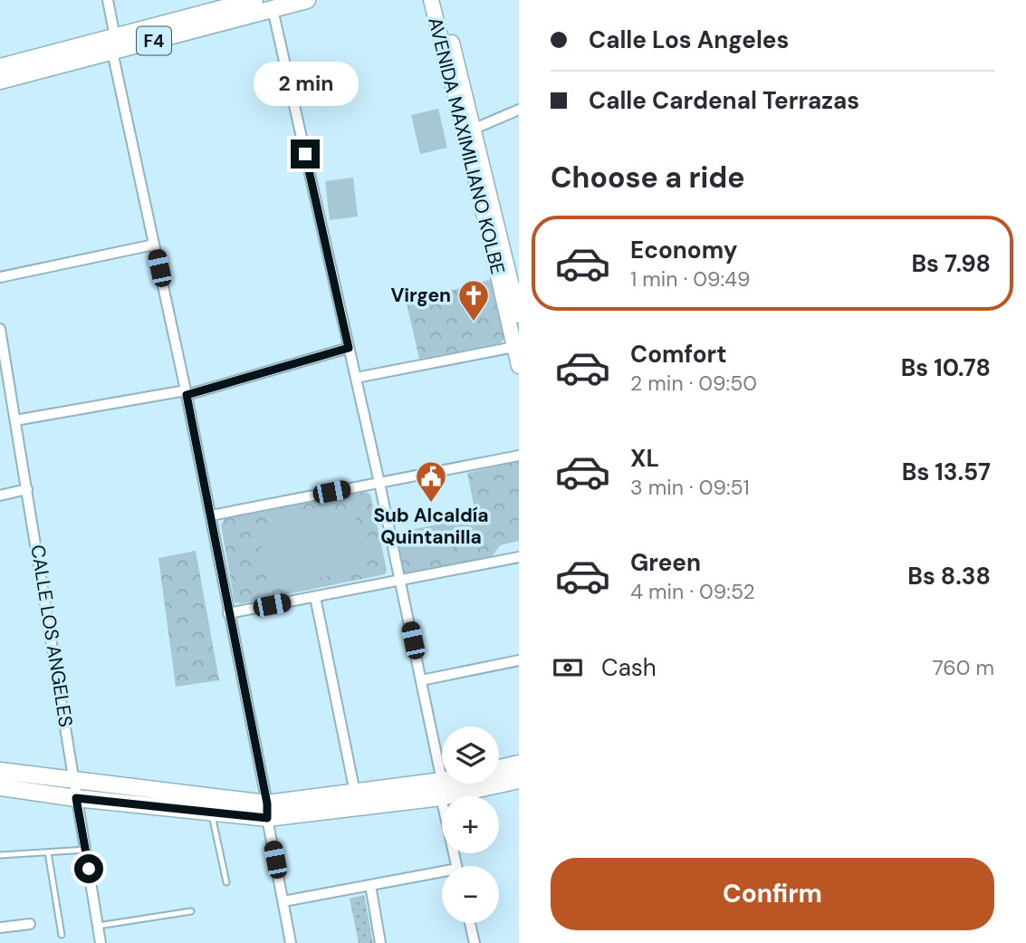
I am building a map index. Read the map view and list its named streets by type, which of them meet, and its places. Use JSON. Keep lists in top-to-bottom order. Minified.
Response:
{"streets":{"main road":["F4","AVENIDA MAXIMILIANO KOLBE"],"street":["CALLE LOS ANGELES"]},"places":{"church":["Virgen"],"public building":["Sub Alcaldía Quintanilla"]},"page":{"banner":["Calle Los Angeles","Calle Cardenal Terrazas"],"bubble":"2 min","heading":"Choose a ride","list":[{"name":"Economy","note":"1 min · 09:49","value":"Bs 7.98"},{"name":"Comfort","note":"2 min · 09:50","value":"Bs 10.78"},{"name":"XL","note":"3 min · 09:51","value":"Bs 13.57"},{"name":"Green","note":"4 min · 09:52","value":"Bs 8.38"}],"pay":["Cash","760 m"],"map_buttons":["+","−"],"buttons":"Confirm"}}
